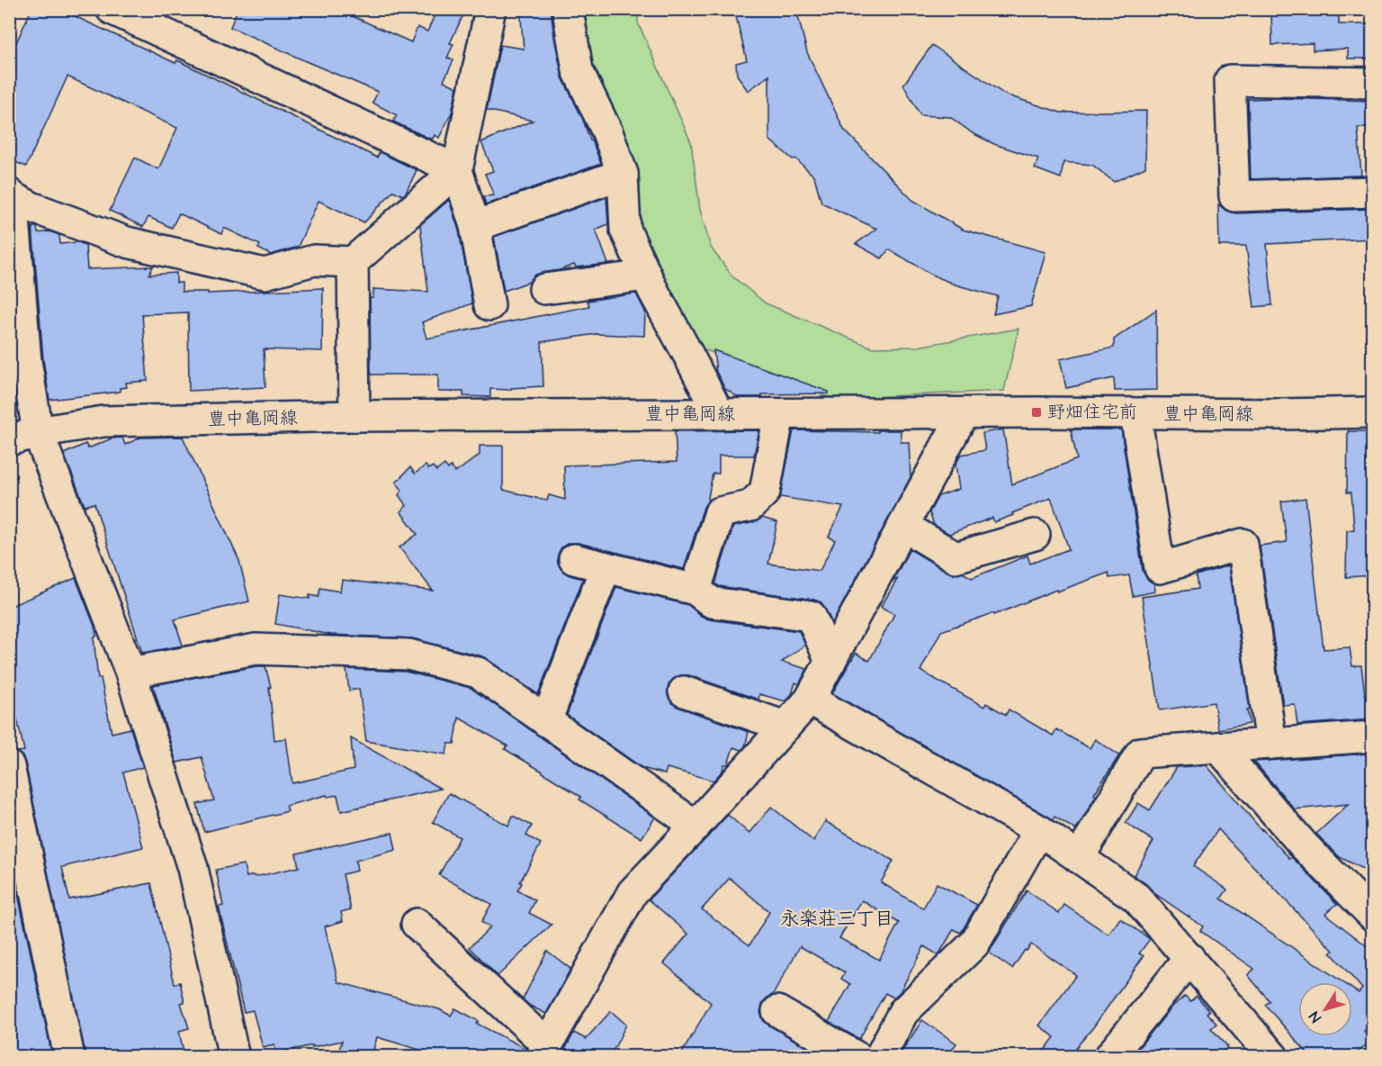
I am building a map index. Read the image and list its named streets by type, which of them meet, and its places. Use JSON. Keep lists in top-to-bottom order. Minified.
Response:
{"streets":{"street":["豊中亀岡線"]},"districts":["永楽荘三丁目"],"places":{"transit":["野畑住宅前"]},"north":"bottom left"}
